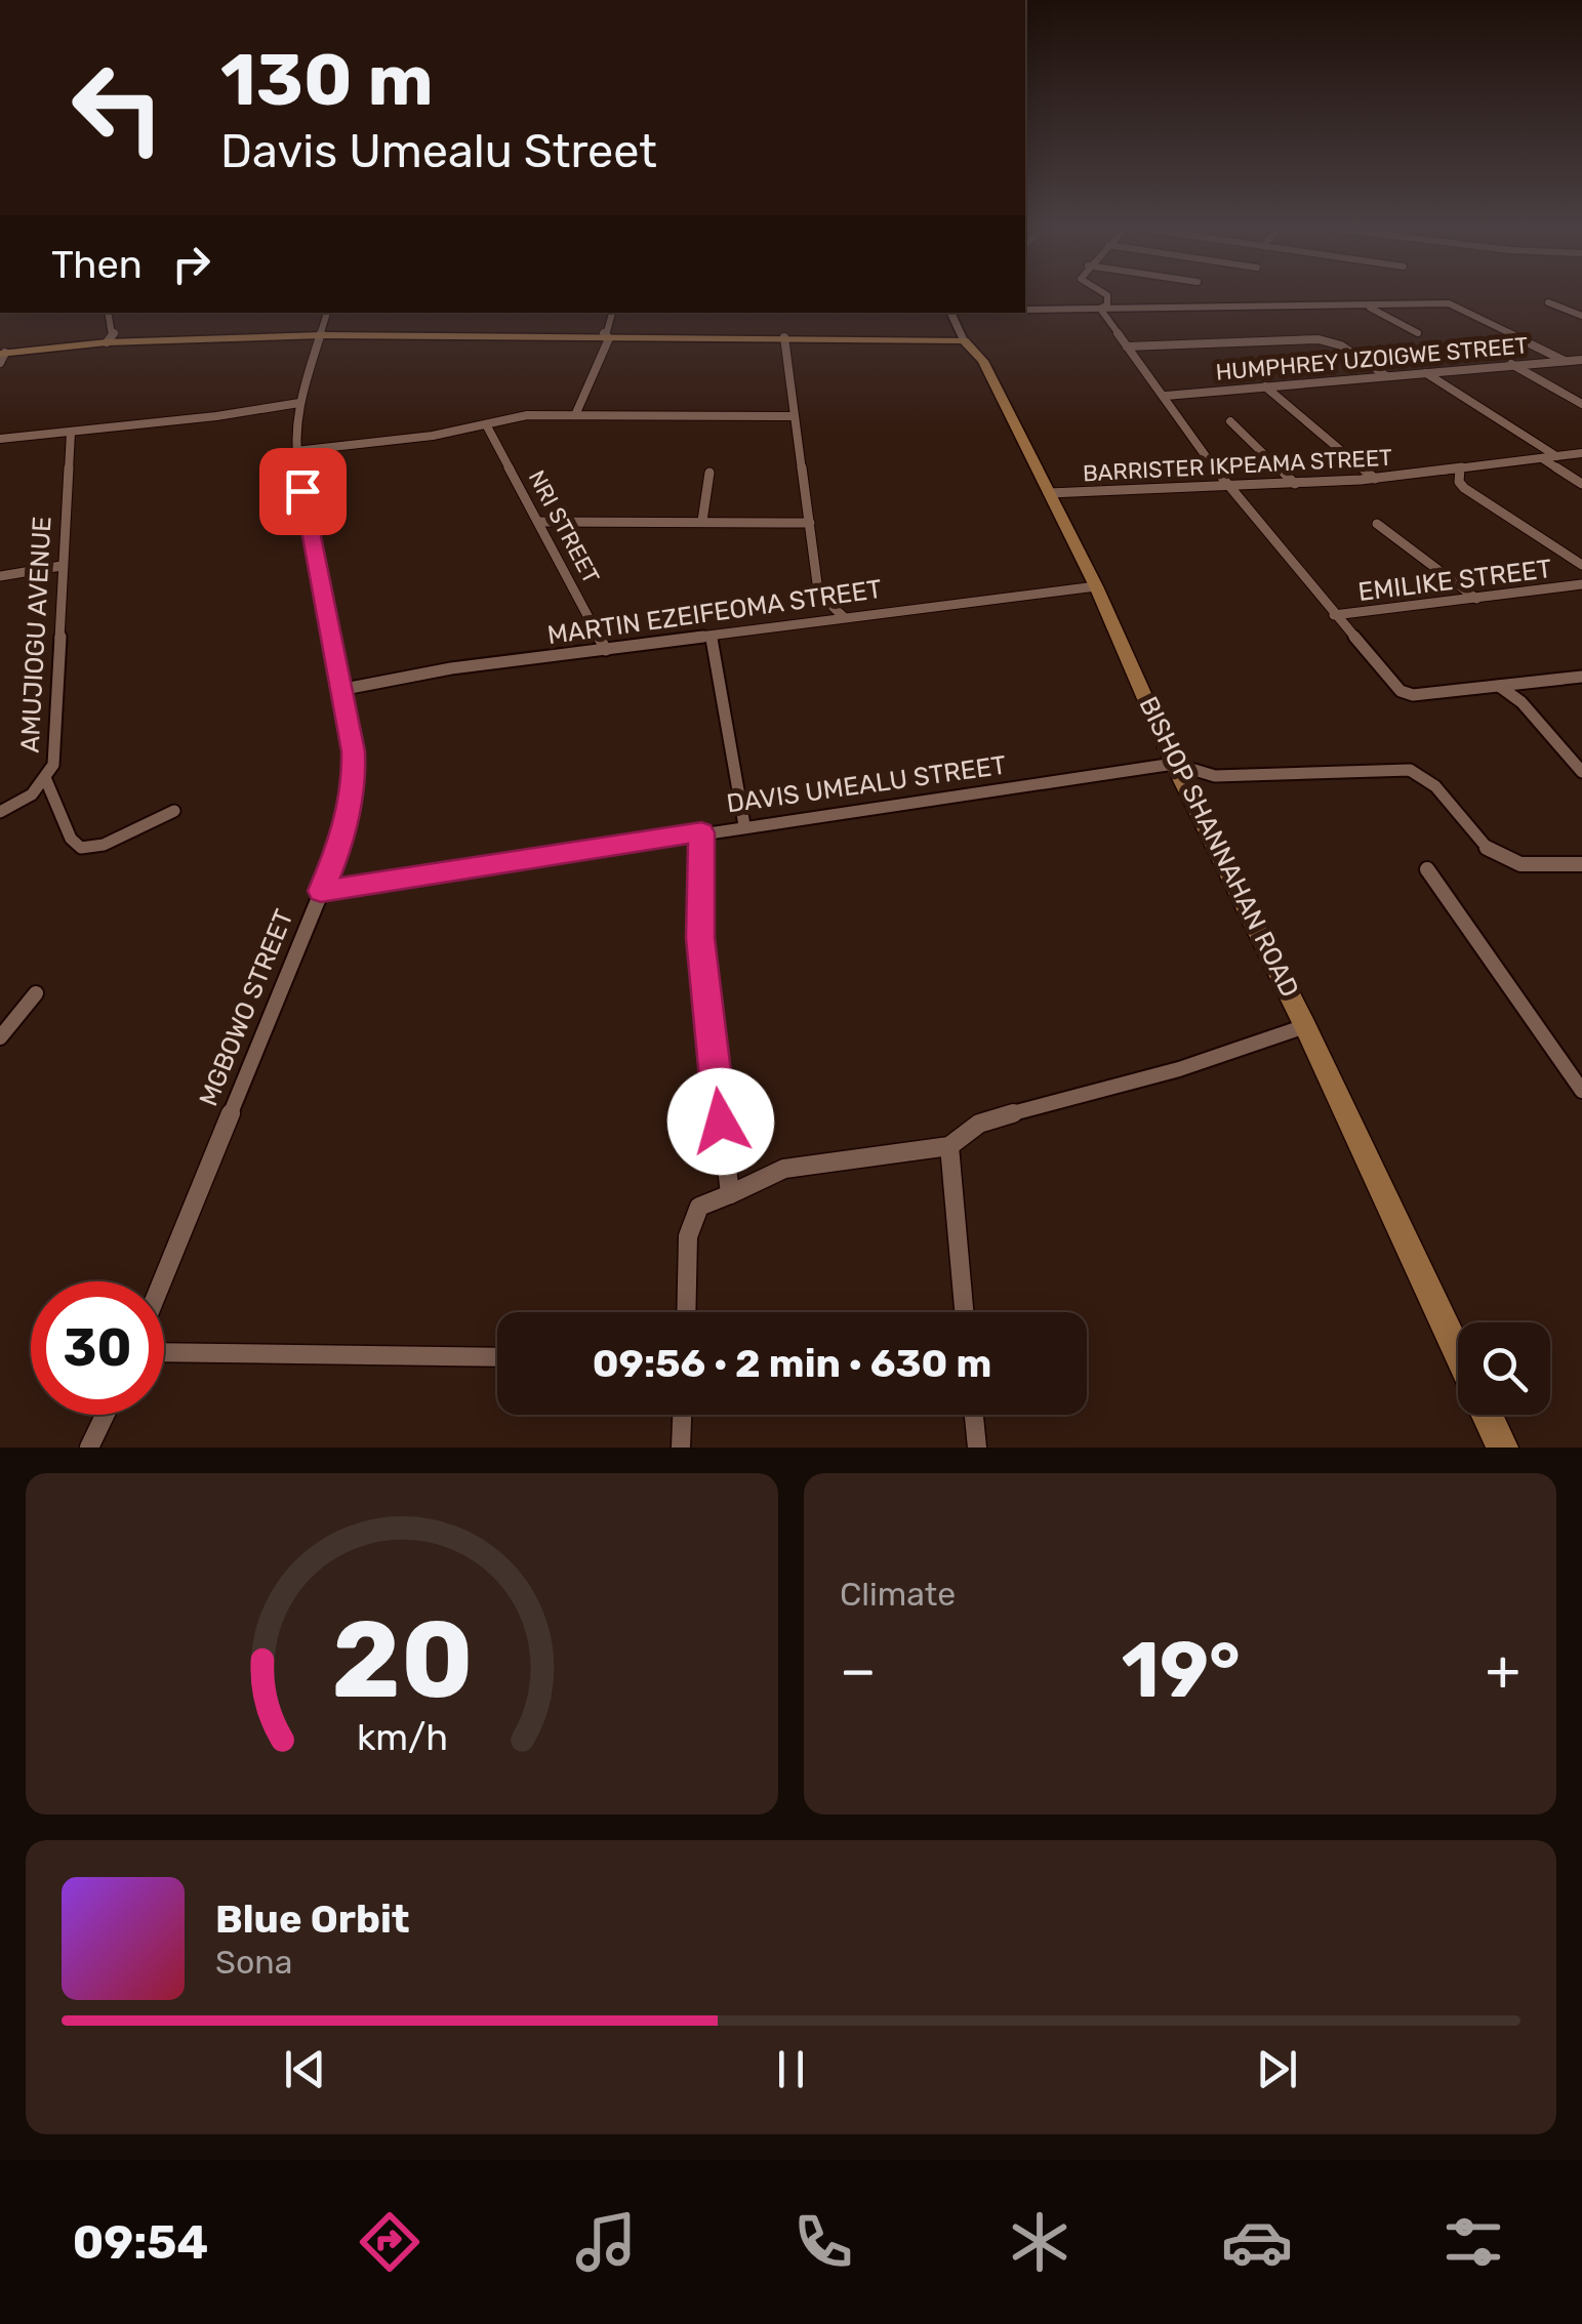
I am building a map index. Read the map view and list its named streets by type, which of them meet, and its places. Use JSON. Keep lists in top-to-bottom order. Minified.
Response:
{"streets":{"main road":["BISHOP SHANNAHAN ROAD"],"street":["HUMPHREY UZOIGWE STREET","BARRISTER IKPEAMA STREET","NRI STREET","EMILIKE STREET","MARTIN EZEIFEOMA STREET","AMUJIOGU AVENUE","DAVIS UMEALU STREET","MGBOWO STREET"]},"crossings":[["BARRISTER IKPEAMA STREET","EMILIKE STREET"],["BARRISTER IKPEAMA STREET","BISHOP SHANNAHAN ROAD"],["NRI STREET","MARTIN EZEIFEOMA STREET"],["MARTIN EZEIFEOMA STREET","BISHOP SHANNAHAN ROAD"],["MARTIN EZEIFEOMA STREET","MGBOWO STREET"],["DAVIS UMEALU STREET","BISHOP SHANNAHAN ROAD"],["DAVIS UMEALU STREET","MGBOWO STREET"]],"page":{"turn":["130 m","Davis Umealu Street"],"then":"Then","limit":"30","trip":"09:56 · 2 min · 630 m","tile":"Climate","heat":["−","19°","+"],"song":["Blue Orbit","Sona"],"tabs":"09:54","gauge":["20","km/h"]}}
